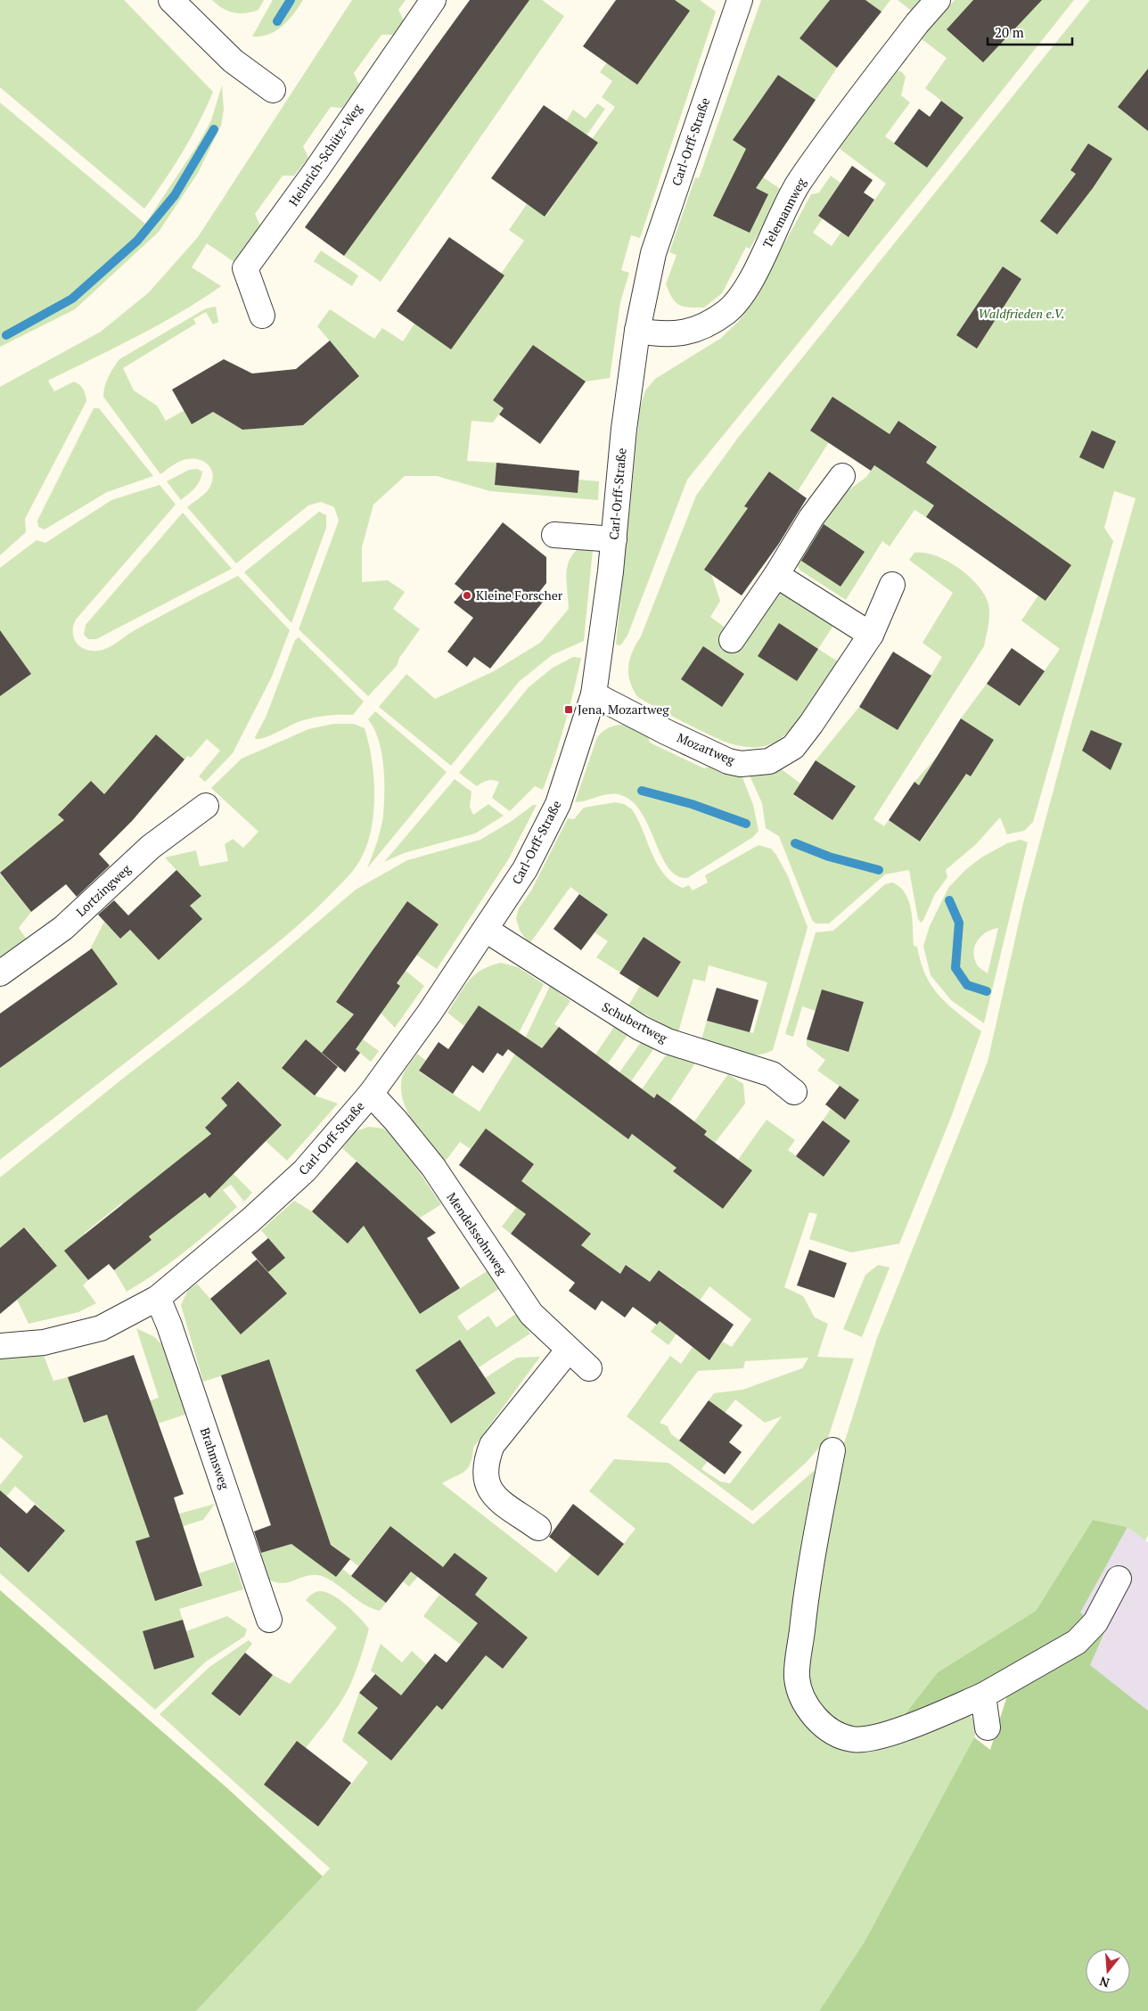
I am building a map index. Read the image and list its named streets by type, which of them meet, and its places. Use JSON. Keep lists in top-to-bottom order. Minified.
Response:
{"streets":{"street":["Carl-Orff-Straße","Heinrich-Schütz-Weg","Telemannweg","Mozartweg","Lortzingweg","Schubertweg","Mendelssohnweg","Brahmsweg"]},"crossings":[["Carl-Orff-Straße","Telemannweg"],["Carl-Orff-Straße","Mozartweg"],["Carl-Orff-Straße","Schubertweg"],["Carl-Orff-Straße","Mendelssohnweg"],["Carl-Orff-Straße","Brahmsweg"]],"parks":["Waldfrieden e.V."],"places":{"other":["Kleine Forscher"],"transit":["Jena, Mozartweg"]},"scale_bar":"20 m","north":"bottom"}
